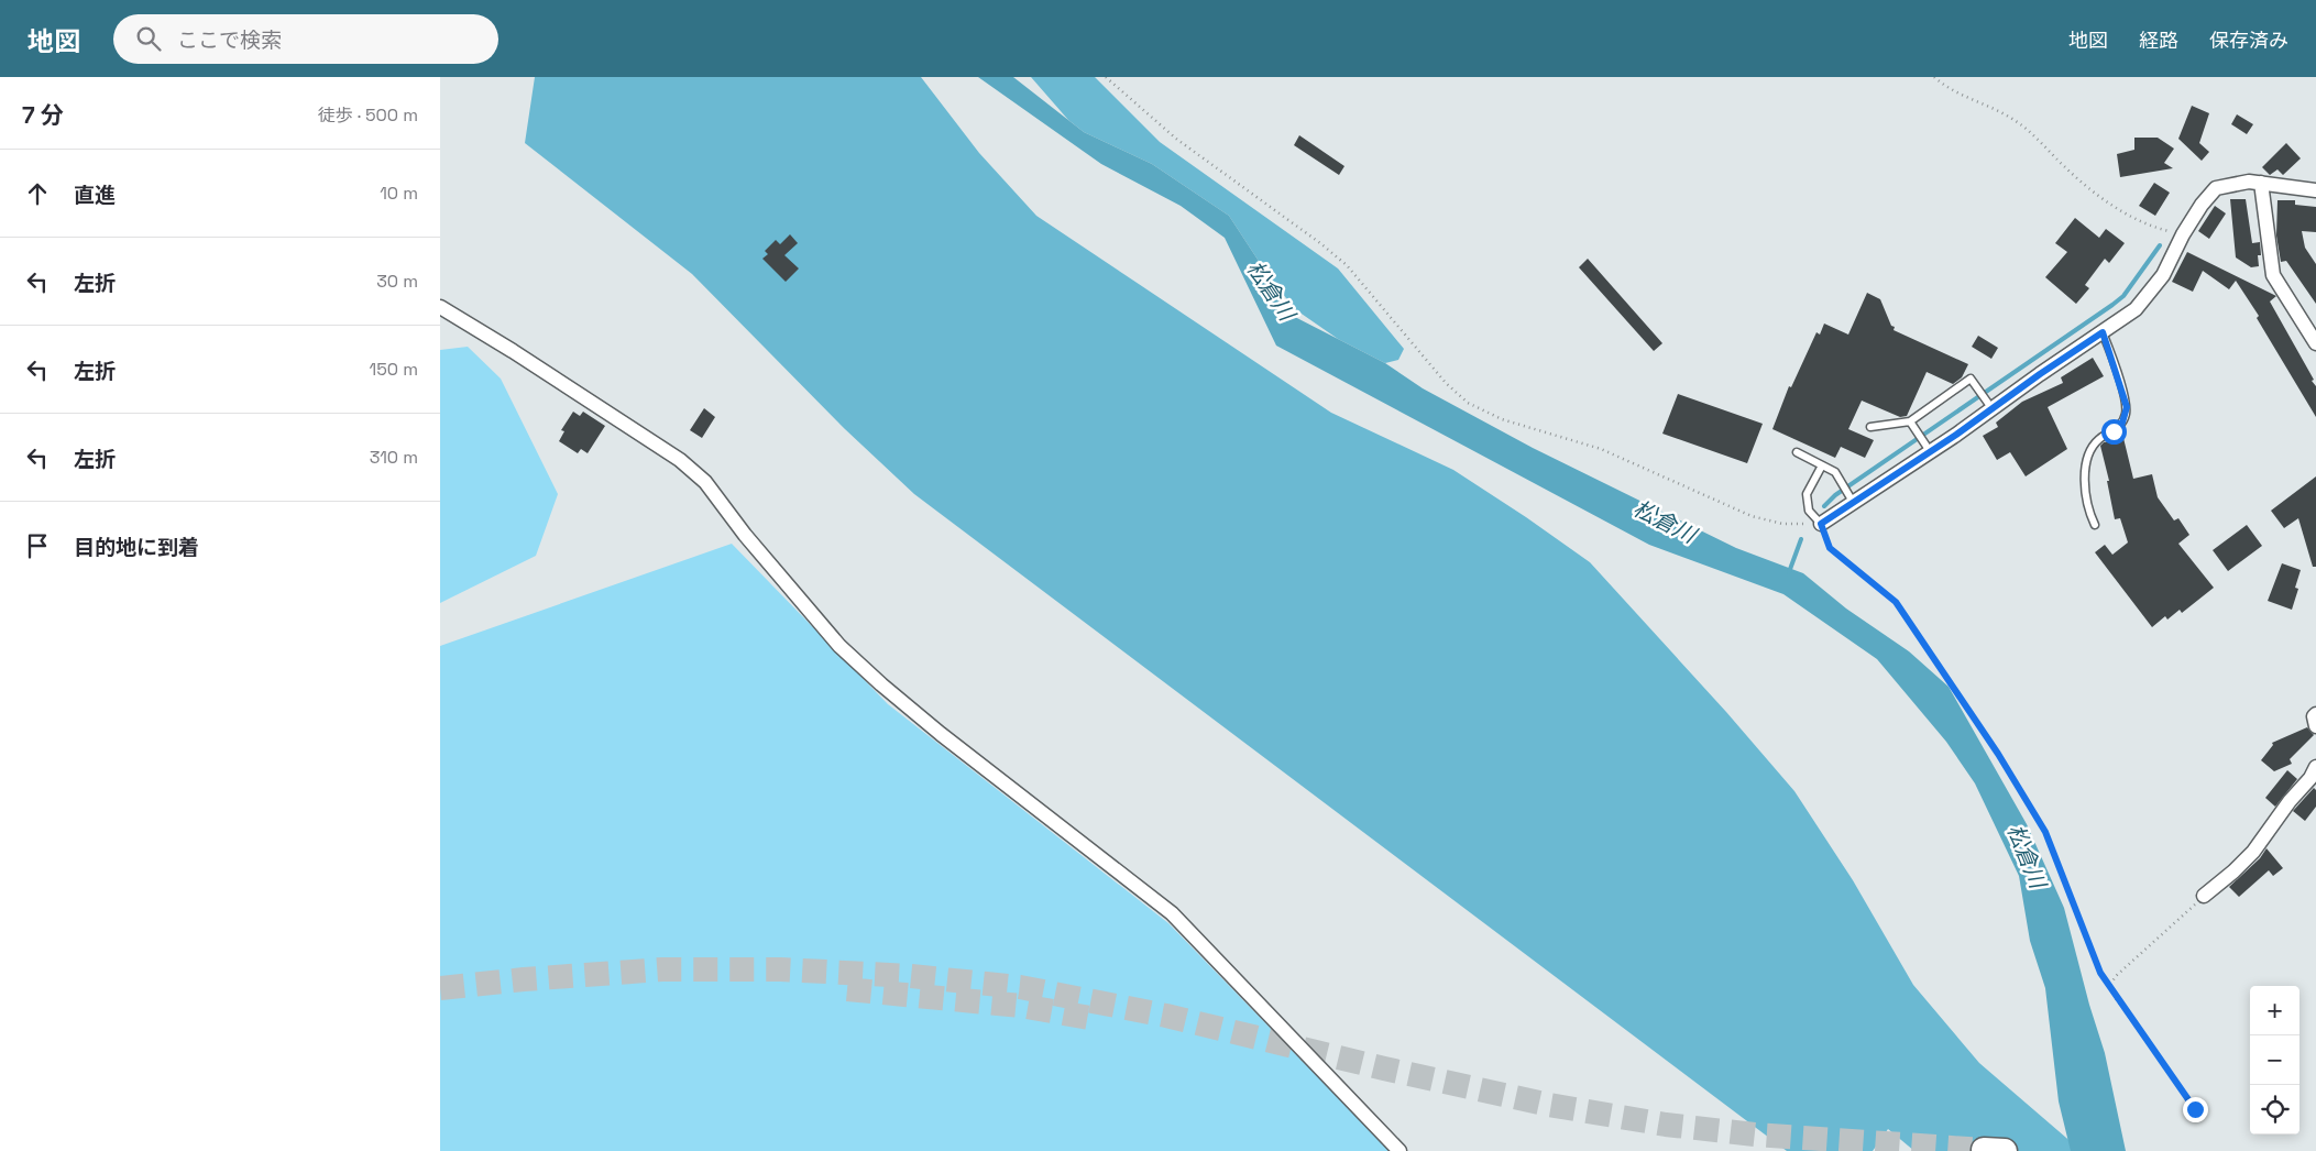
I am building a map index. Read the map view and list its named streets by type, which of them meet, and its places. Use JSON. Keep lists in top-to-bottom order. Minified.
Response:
{"water":["松倉川"],"page":{"header":"地図","search":"ここで検索","nav":["地図","経路","保存済み"],"heading":["7 分","徒歩 · 500 m"],"list":[["直進","10 m"],["左折","30 m"],["左折","150 m"],["左折","310 m"],"目的地に到着"],"map_buttons":["+","−"]}}
